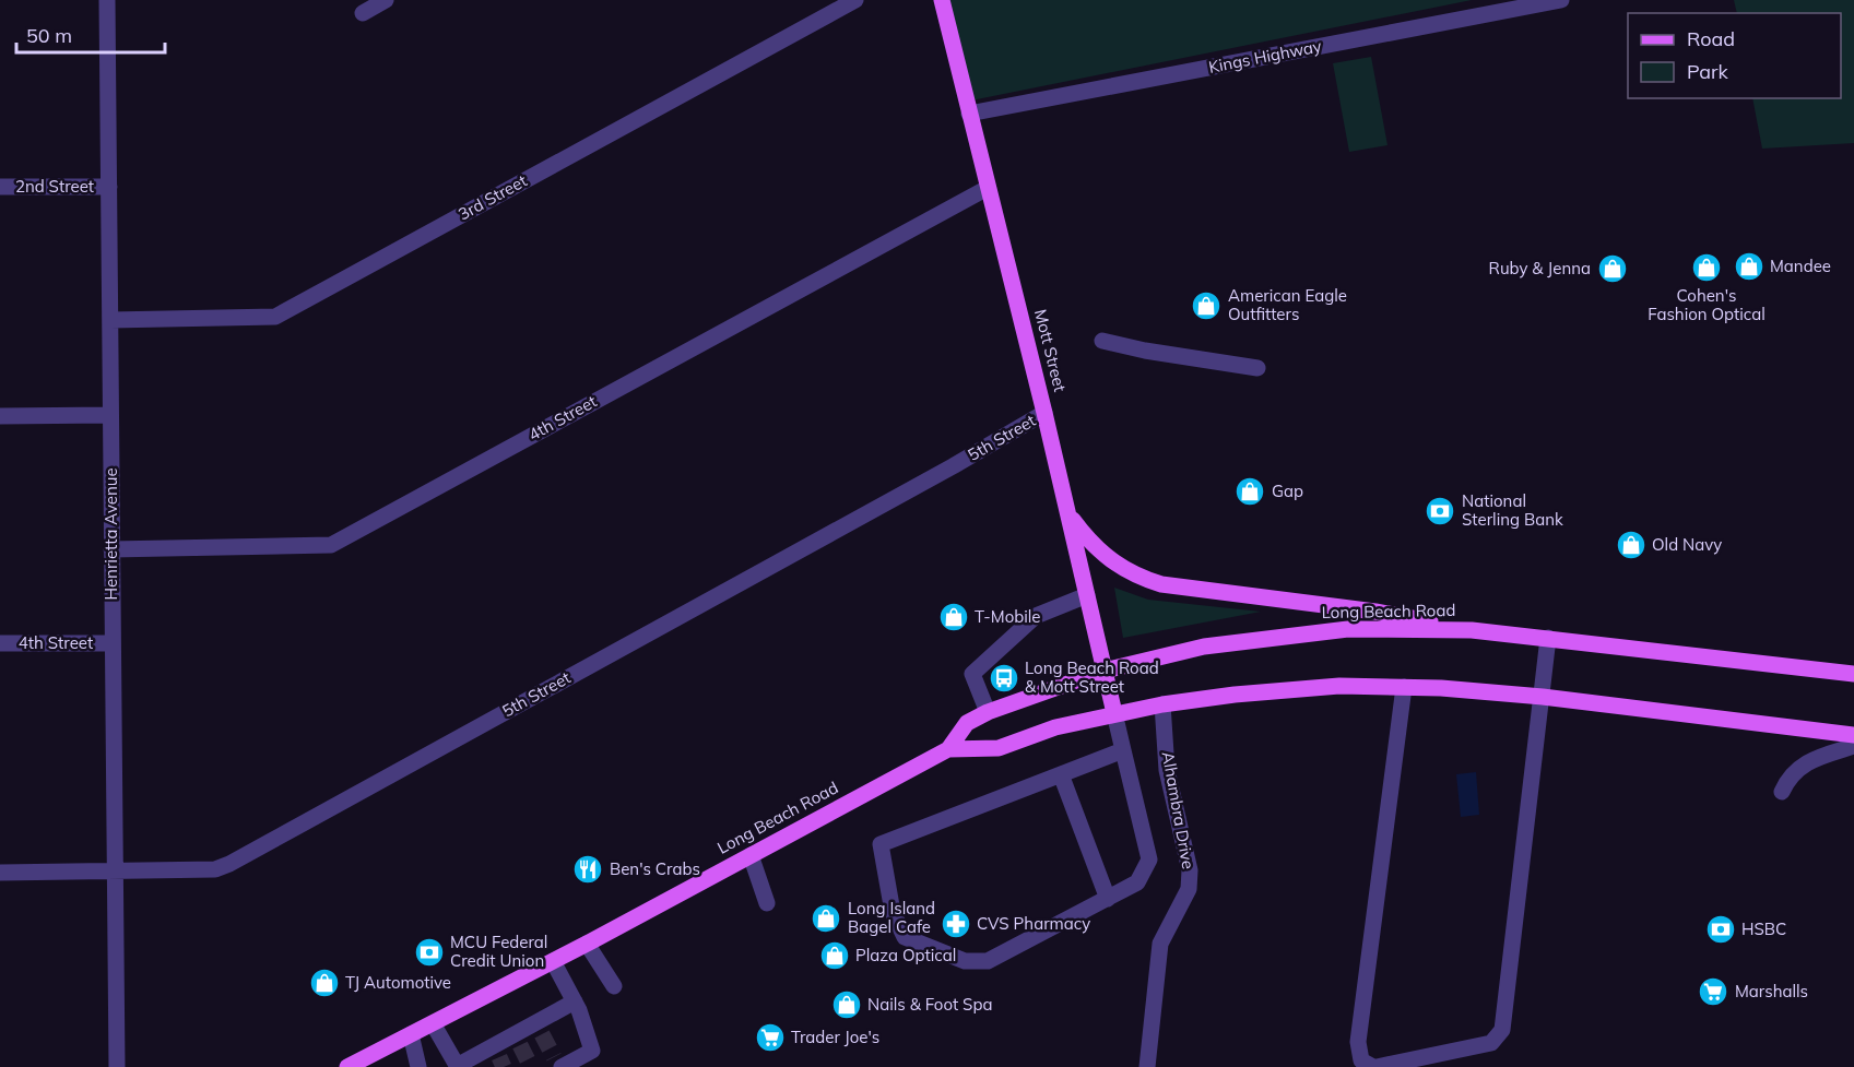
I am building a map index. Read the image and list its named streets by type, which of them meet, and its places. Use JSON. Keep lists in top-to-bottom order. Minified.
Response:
{"streets":{"main road":["Mott Street","Long Beach Road"],"street":["Kings Highway","2nd Street","3rd Street","4th Street","5th Street","Henrietta Avenue","Alhambra Drive"]},"crossings":[["Kings Highway","Mott Street"],["2nd Street","Henrietta Avenue"],["3rd Street","Henrietta Avenue"],["Mott Street","4th Street"],["Mott Street","5th Street"],["Mott Street","Long Beach Road"],["4th Street","Henrietta Avenue"],["5th Street","Henrietta Avenue"],["Long Beach Road","Alhambra Drive"]],"places":{"shop":["Mandee","Cohen's Fashion Optical","Ruby & Jenna","American Eagle Outfitters","Gap","Old Navy","T-Mobile","Long Island Bagel Cafe","Plaza Optical","TJ Automotive","Nails & Foot Spa"],"bank":["National Sterling Bank","HSBC","MCU Federal Credit Union"],"bus stop":["Long Beach Road & Mott Street"],"restaurant":["Ben's Crabs"],"pharmacy":["CVS Pharmacy"],"supermarket":["Marshalls","Trader Joe's"]},"legend":["Road","Park"],"scale_bar":"50 m"}
